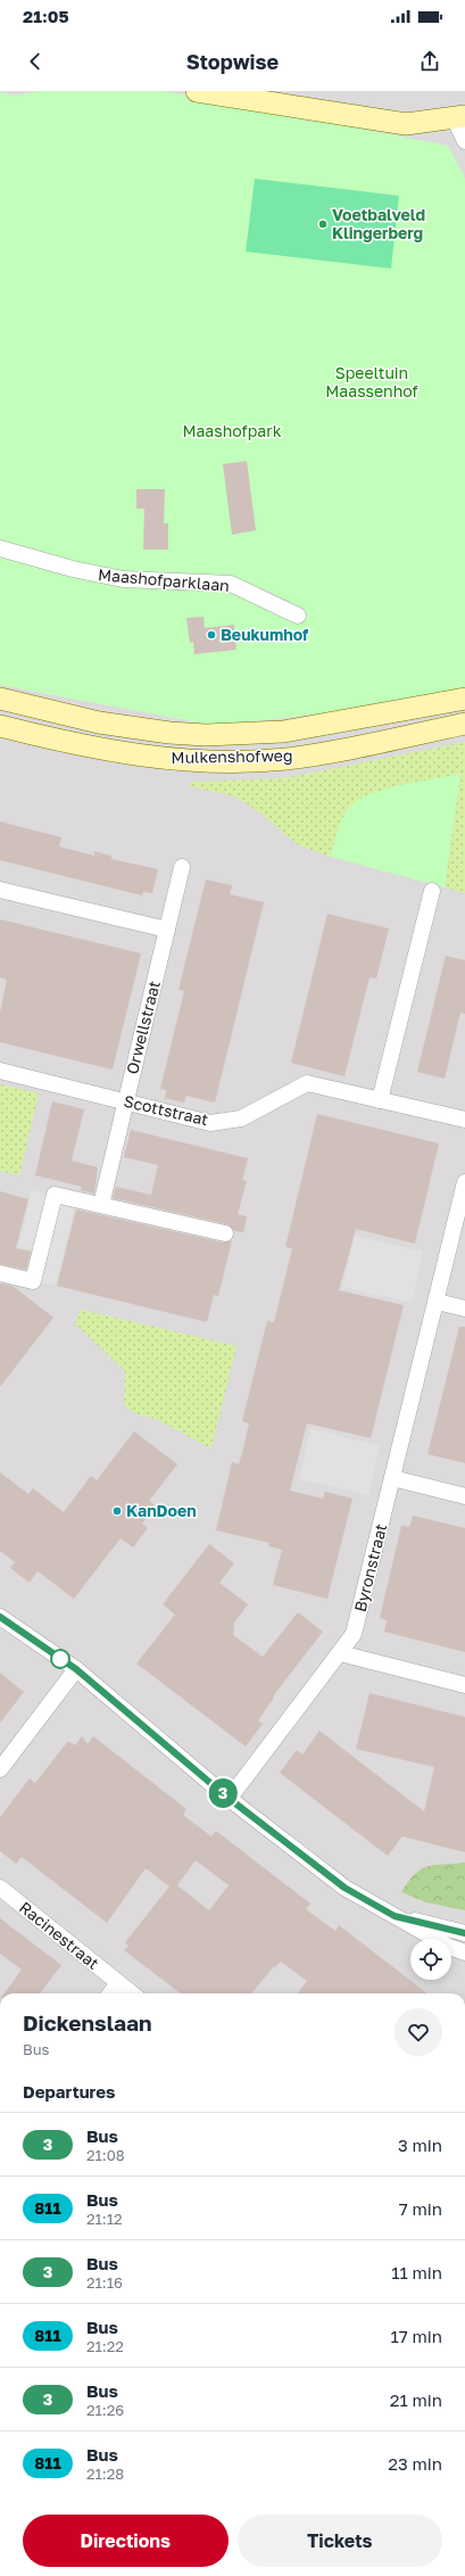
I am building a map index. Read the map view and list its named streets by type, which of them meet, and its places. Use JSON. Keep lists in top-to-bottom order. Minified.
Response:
{"streets":{"street":["Maashofparklaan","Mulkenshofweg","Orwellstraat","Scottstraat","Byronstraat","Racinestraat"]},"crossings":[["Orwellstraat","Scottstraat"]],"parks":["Speeltuin Maassenhof","Maashofpark"],"places":["Voetbalveld Klingerberg","Beukumhof","KanDoen"],"lines":["bus line 3"],"page":{"status":"21:05","header":"Stopwise","on_map":"3","heading":[["Dickenslaan","Bus"],"Departures"],"list":[{"mark":"3","name":"Bus","note":"21:08","value":"3 min"},{"mark":"811","name":"Bus","note":"21:12","value":"7 min"},{"mark":"3","name":"Bus","note":"21:16","value":"11 min"},{"mark":"811","name":"Bus","note":"21:22","value":"17 min"},{"mark":"3","name":"Bus","note":"21:26","value":"21 min"},{"mark":"811","name":"Bus","note":"21:28","value":"23 min"}],"buttons":["Directions","Tickets"]}}
